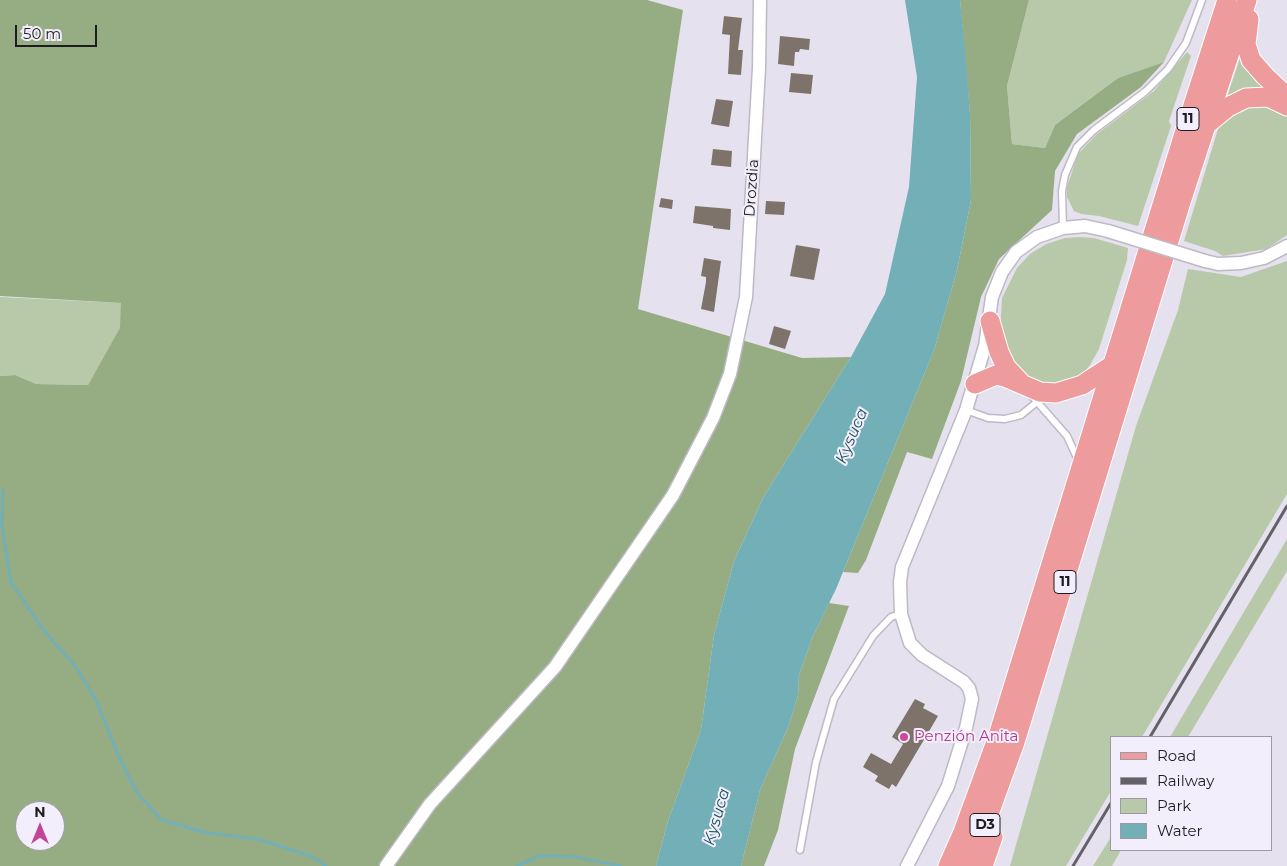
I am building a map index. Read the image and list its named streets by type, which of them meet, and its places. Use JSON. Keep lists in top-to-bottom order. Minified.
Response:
{"streets":{"main road":["11","D3"],"street":["Drozdia"]},"crossings":[["11","D3"]],"water":["Kysuca"],"places":["Penzión Anita"],"legend":["Road","Railway","Park","Water"],"scale_bar":"50 m","north":"top"}
